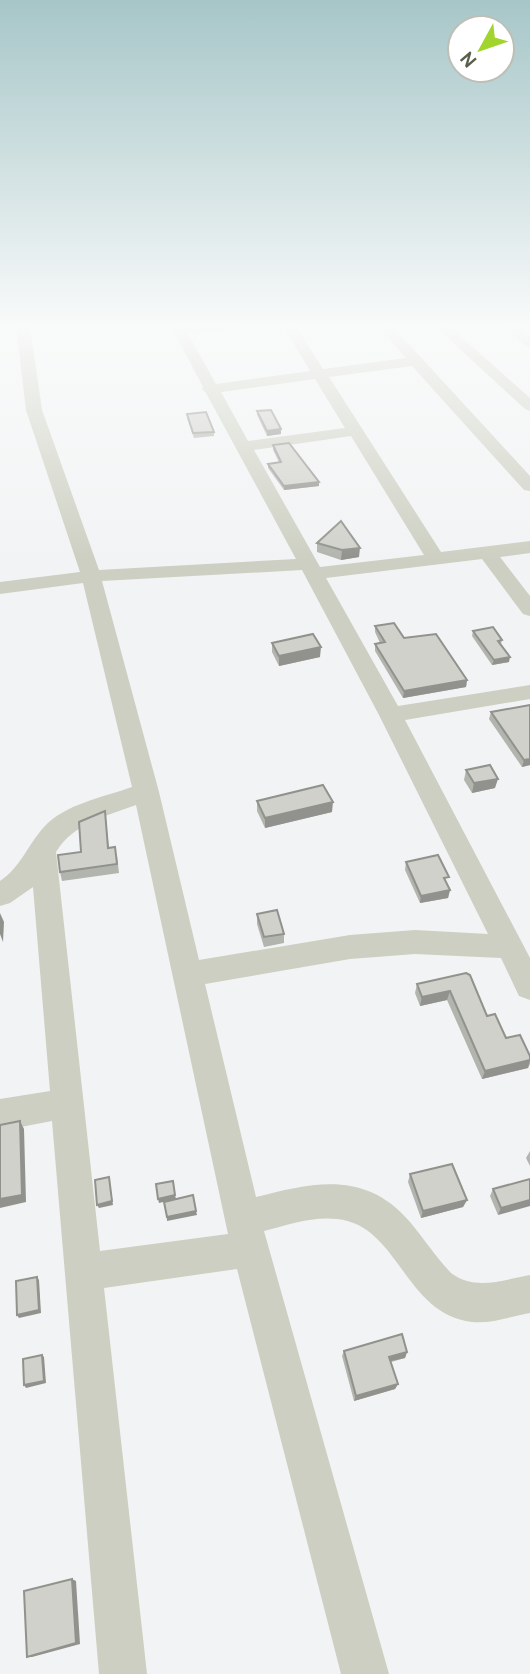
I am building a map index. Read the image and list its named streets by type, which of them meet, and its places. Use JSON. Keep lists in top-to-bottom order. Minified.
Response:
{"north":"bottom left"}
